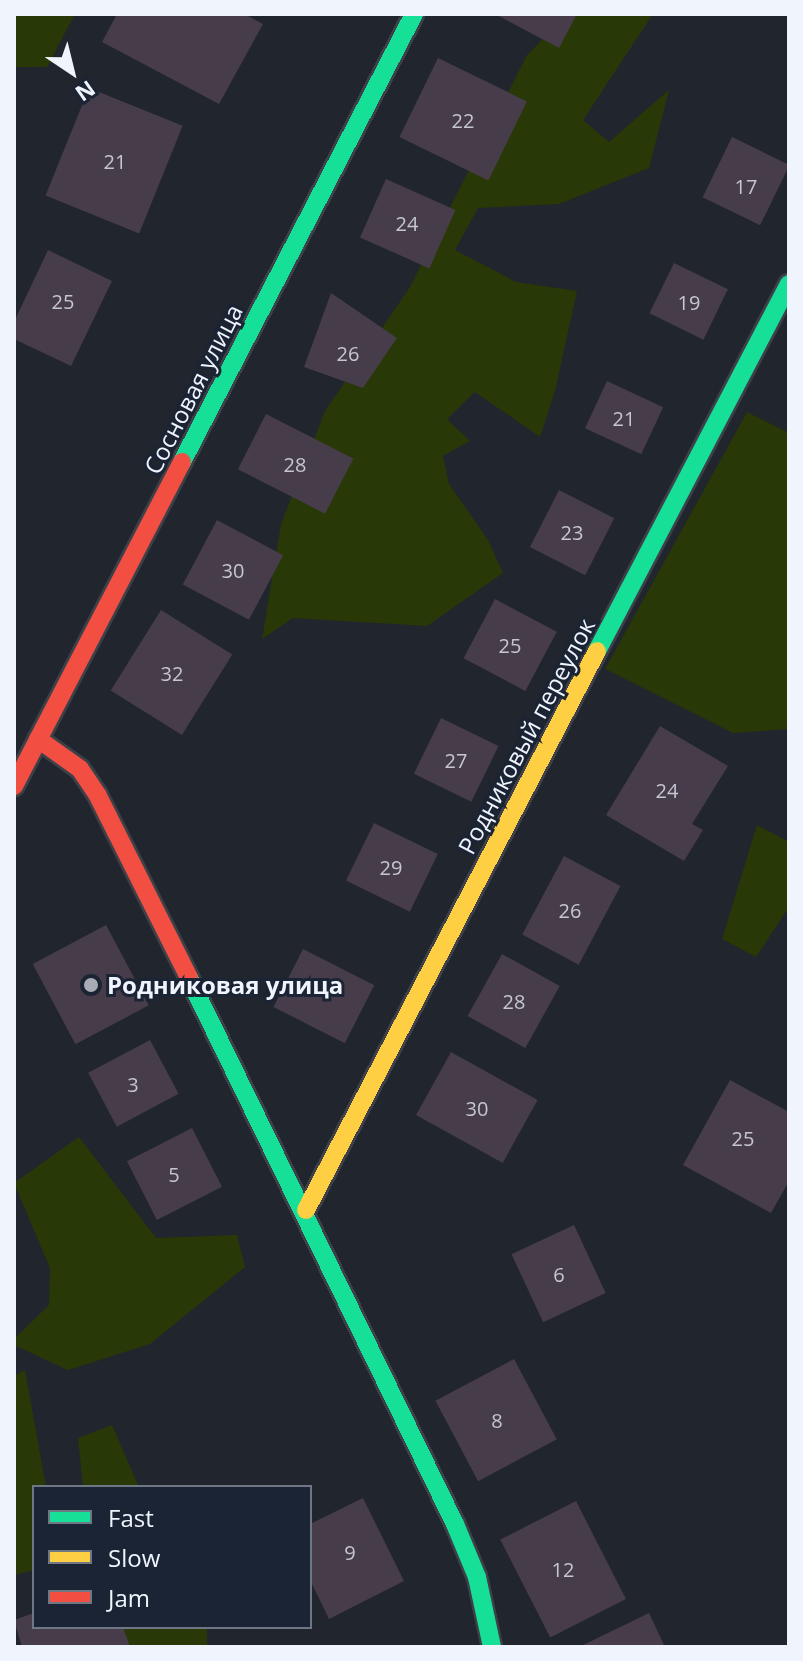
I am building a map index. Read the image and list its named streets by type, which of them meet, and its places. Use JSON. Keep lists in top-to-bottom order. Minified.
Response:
{"streets":{"street":["Сосновая улица","Родниковый переулок"]},"places":["Родниковая улица"],"house_numbers":["22","21","17","24","25","19","26","21","28","23","30","25","32","27","24","29","26","28","3","30","25","5","6","8","9","12"],"legend":["Fast","Slow","Jam"],"north":"bottom right"}
